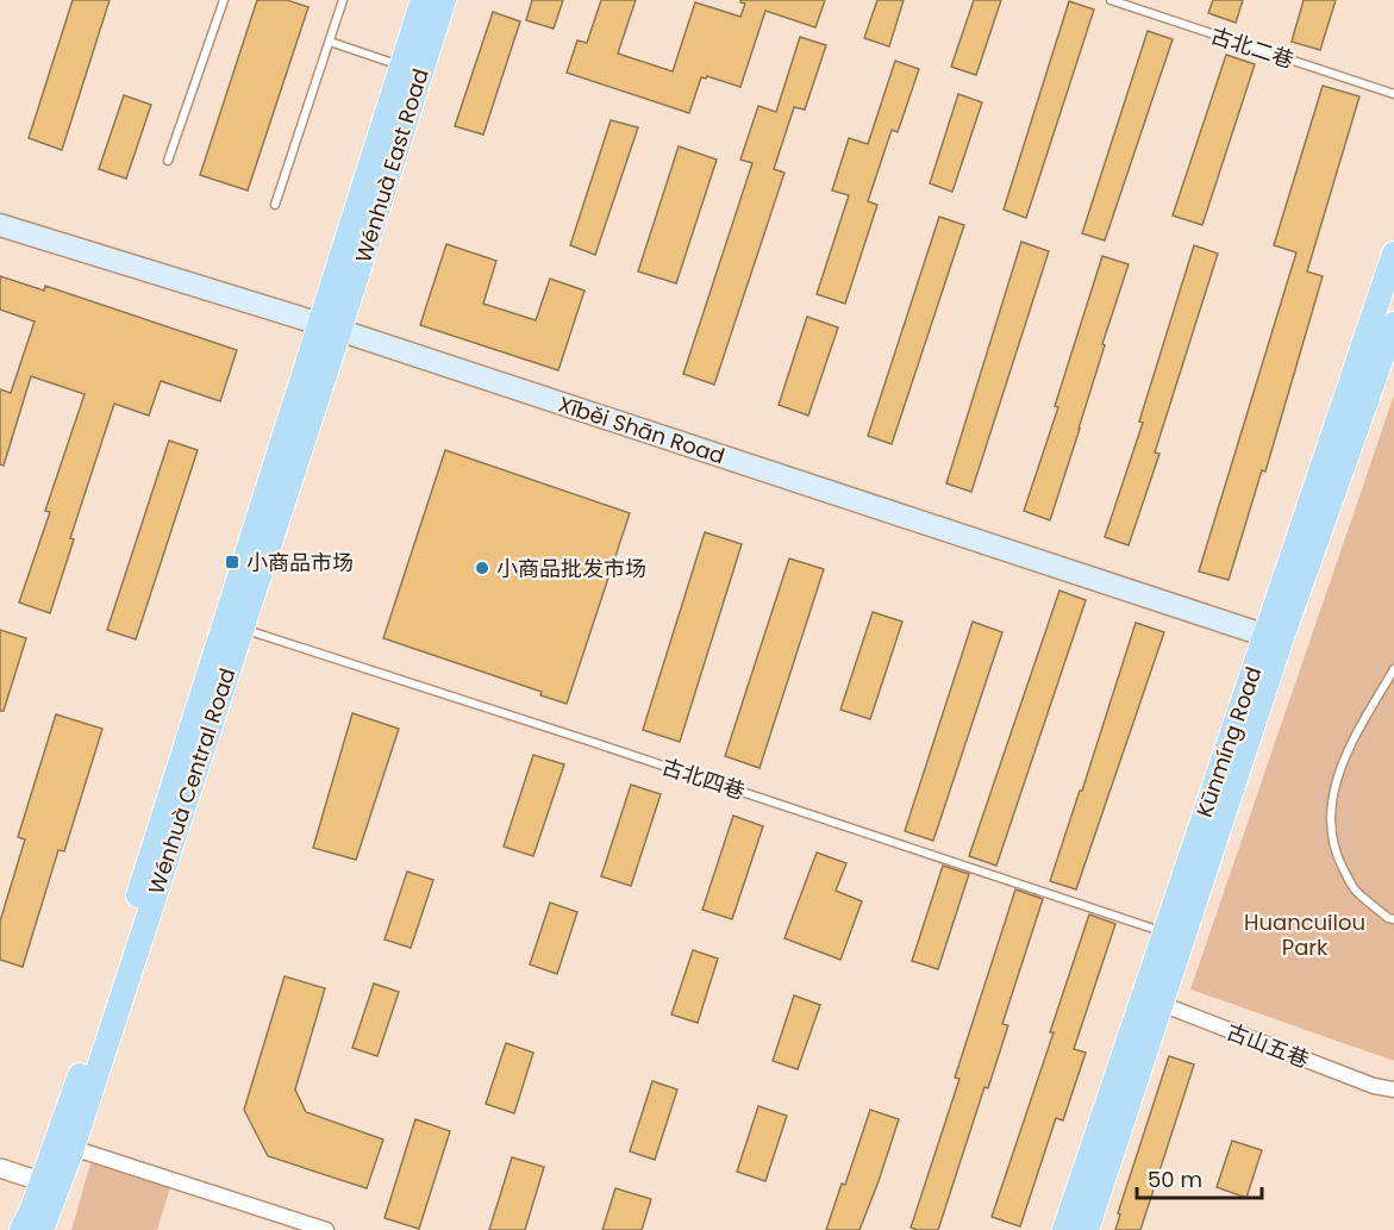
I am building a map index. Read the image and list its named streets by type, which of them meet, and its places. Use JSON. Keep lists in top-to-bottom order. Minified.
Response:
{"streets":{"main road":["Wénhuà East Road","Xīběi Shān Road","Kūnmíng Road","Wénhuà Central Road"],"street":["古山五巷"],"lane":["古北二巷","古北四巷"]},"crossings":[["Wénhuà East Road","Xīběi Shān Road"],["Wénhuà East Road","Wénhuà Central Road"],["Xīběi Shān Road","Kūnmíng Road"],["Xīběi Shān Road","Wénhuà Central Road"],["Kūnmíng Road","古北四巷"],["Kūnmíng Road","古山五巷"],["古北四巷","Wénhuà Central Road"]],"parks":["Huancuilou Park"],"places":{"transit":["小商品市场"],"other":["小商品批发市场"]},"scale_bar":"50 m"}
